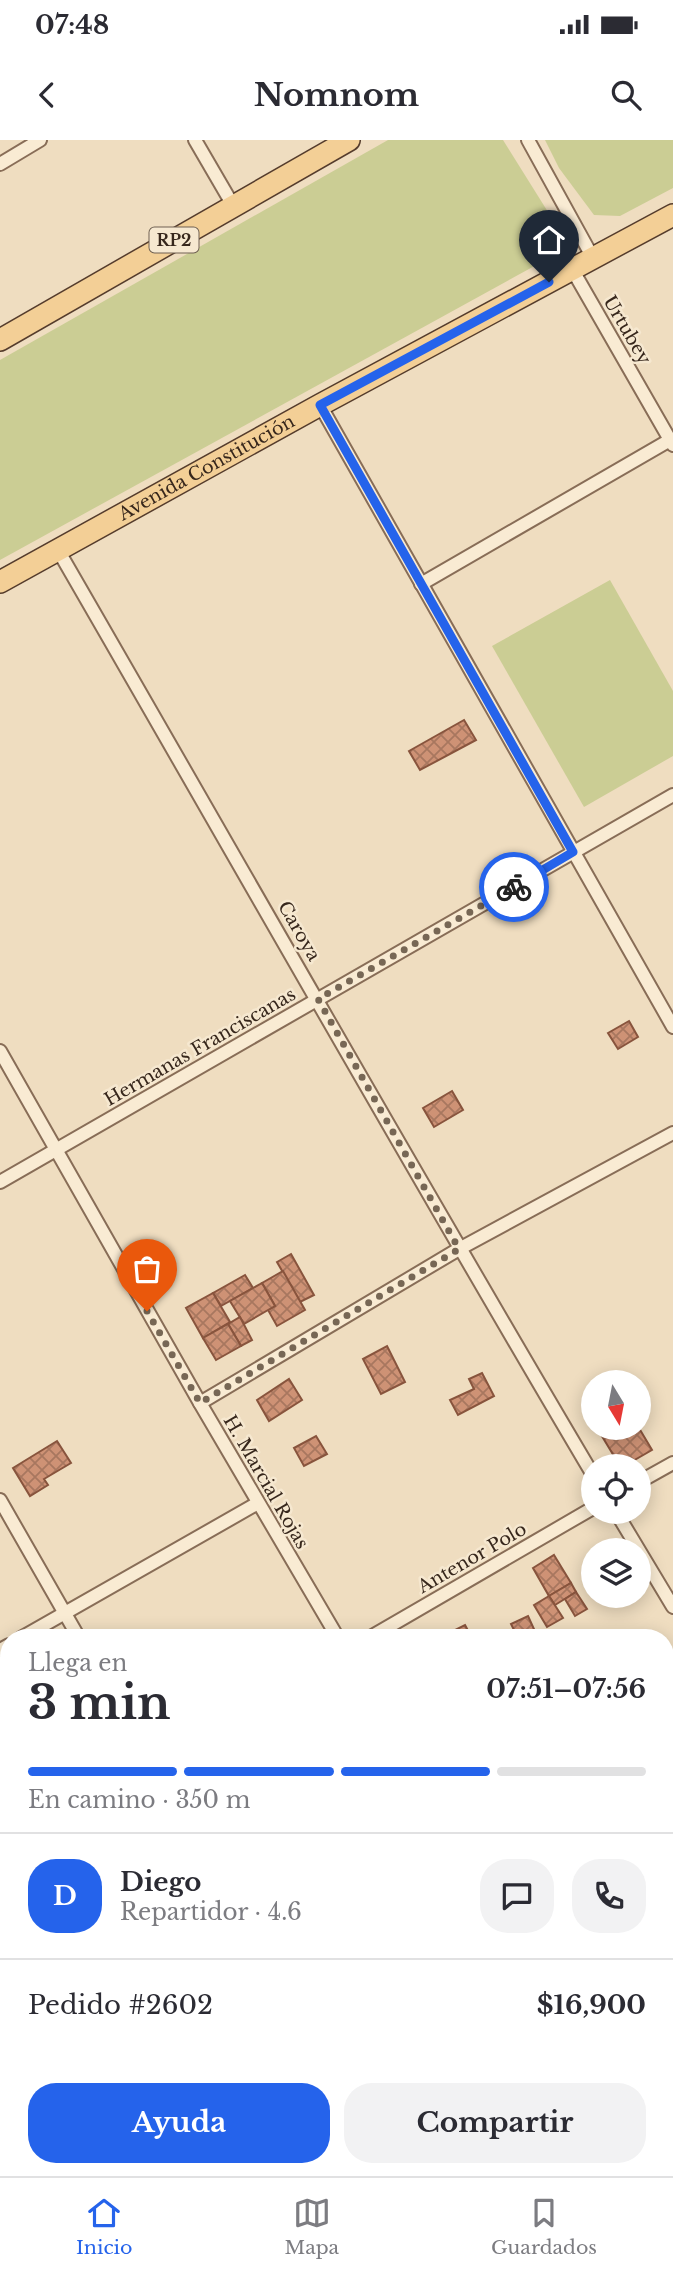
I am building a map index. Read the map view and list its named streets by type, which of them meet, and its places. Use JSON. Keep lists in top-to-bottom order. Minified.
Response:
{"streets":{"main road":["RP2","Avenida Constitución"],"street":["Urtubey","Caroya","Hermanas Franciscanas","H. Marcial Rojas","Antenor Polo"]},"crossings":[["Urtubey","Avenida Constitución"],["Avenida Constitución","Caroya"],["Caroya","Hermanas Franciscanas"],["Hermanas Franciscanas","H. Marcial Rojas"]],"north":"bottom","page":{"status":"07:48","header":"Nomnom","heading":["3 min","Llega en","07:51–07:56"],"panel":["Diego","Repartidor · 4.6","Pedido #2602","$16,900"],"bar":"En camino · 350 m","round":"D","buttons":["Ayuda","Compartir"],"tabs":["Inicio","Mapa","Guardados"]}}
